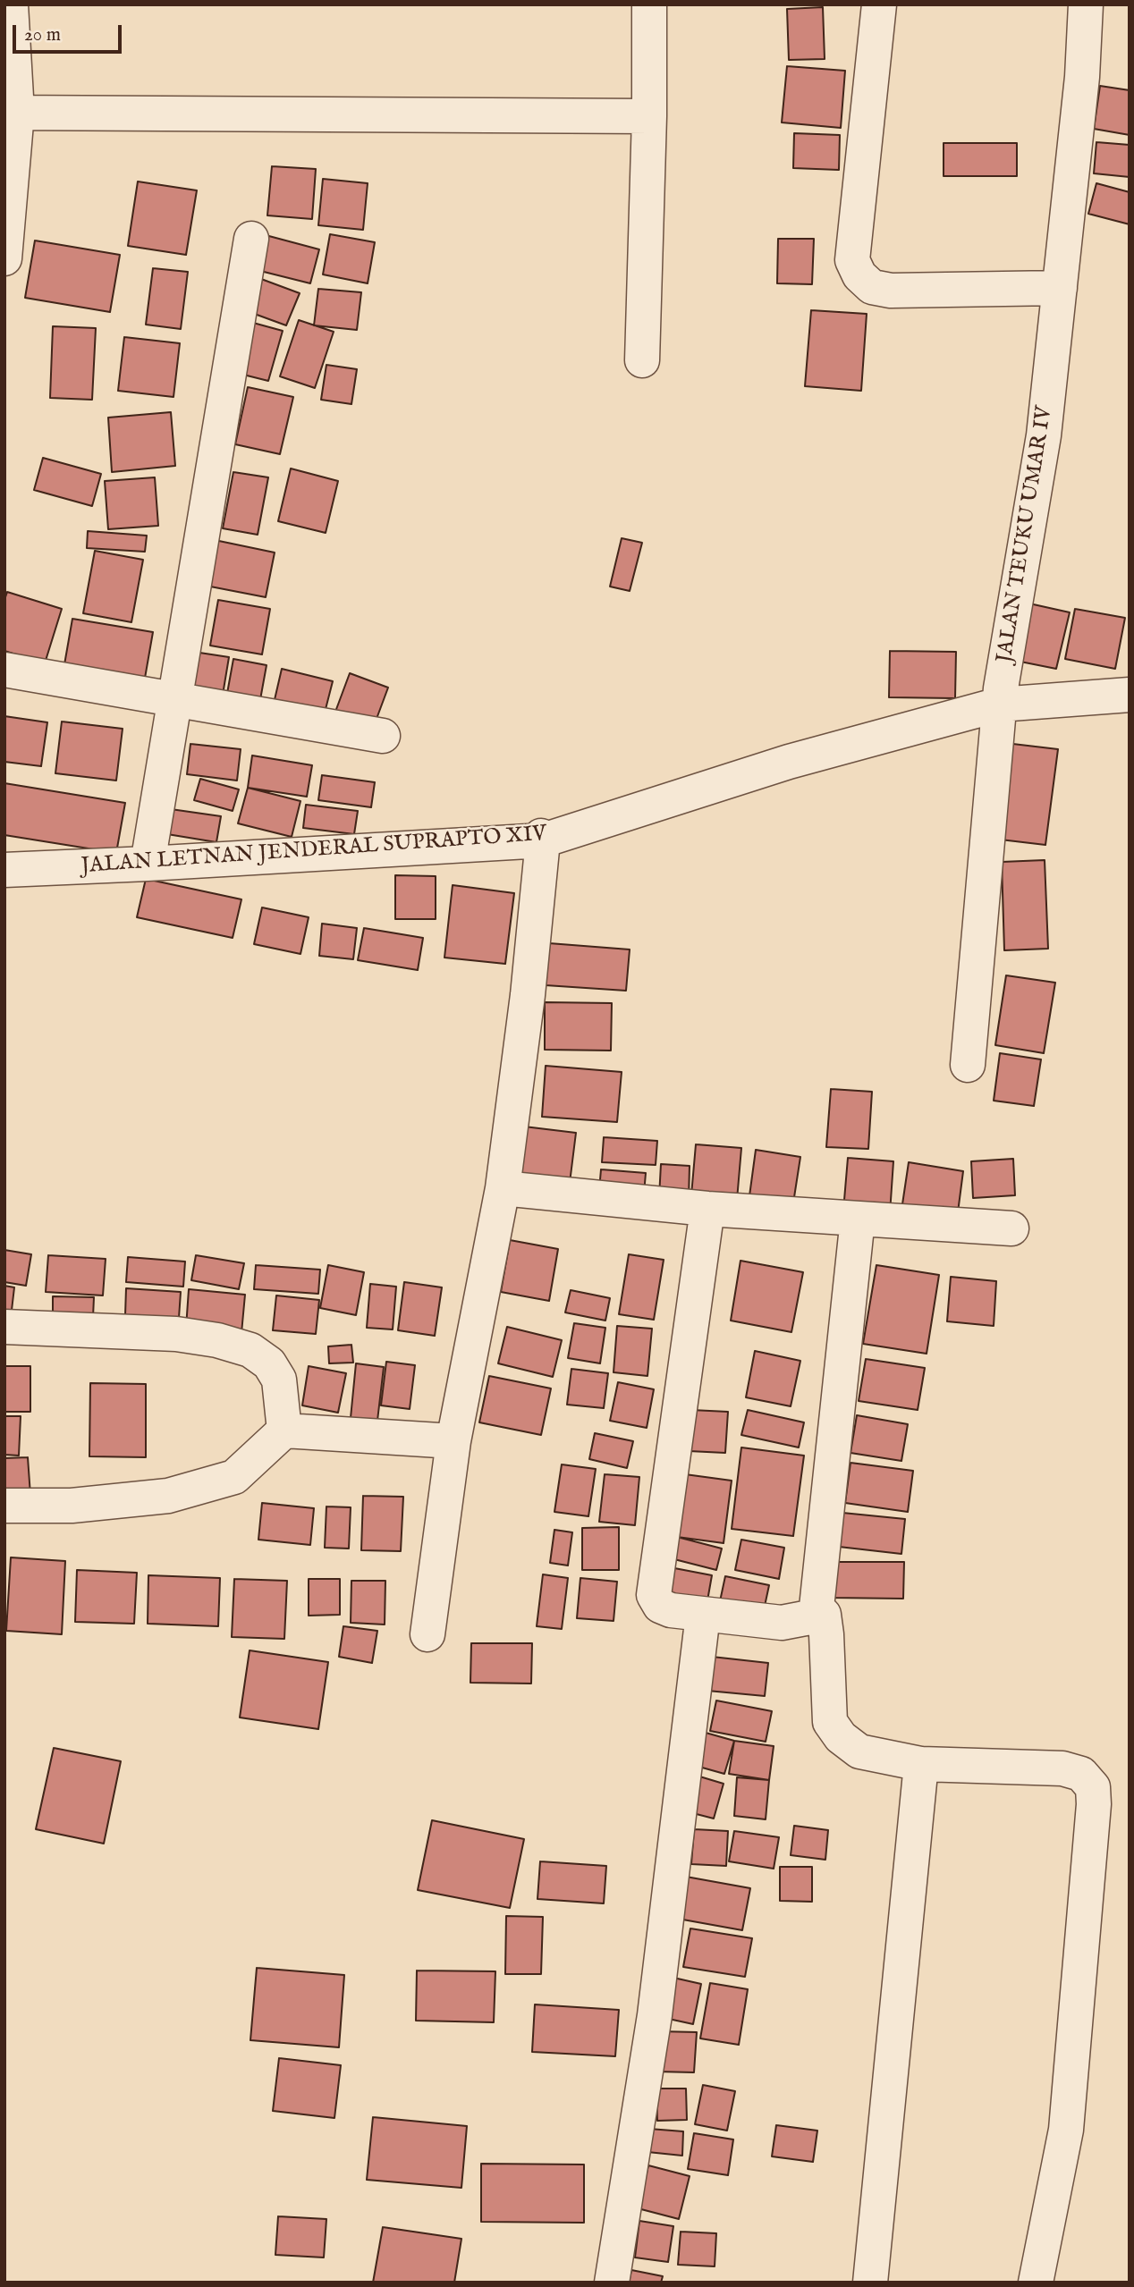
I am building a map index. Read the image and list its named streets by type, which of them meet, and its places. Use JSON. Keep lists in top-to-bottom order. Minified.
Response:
{"streets":{"street":["JALAN TEUKU UMAR IV","JALAN LETNAN JENDERAL SUPRAPTO XIV"]},"crossings":[["JALAN TEUKU UMAR IV","JALAN LETNAN JENDERAL SUPRAPTO XIV"]],"scale_bar":"20 m"}
